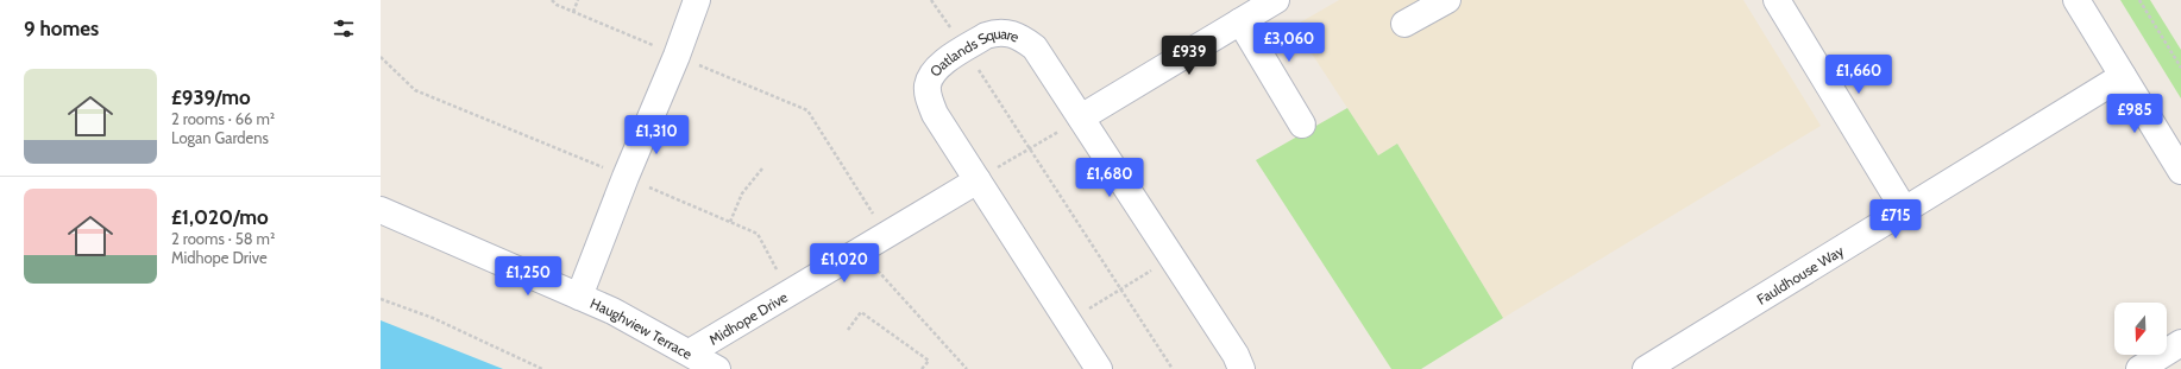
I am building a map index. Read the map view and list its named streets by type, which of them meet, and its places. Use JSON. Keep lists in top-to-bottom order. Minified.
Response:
{"streets":{"street":["Oatlands Square","Fauldhouse Way","Midhope Drive","Haughview Terrace"]},"crossings":[["Oatlands Square","Midhope Drive"],["Midhope Drive","Haughview Terrace"]],"north":"bottom","page":{"heading":"9 homes","price":["£3,060","£939","£1,660","£985","£1,310","£1,680","£715","£1,020","£1,250"],"list":[{"name":"£939/mo","note":"2 rooms · 66 m² · Logan Gardens"},{"name":"£1,020/mo","note":"2 rooms · 58 m² · Midhope Drive"}]}}
